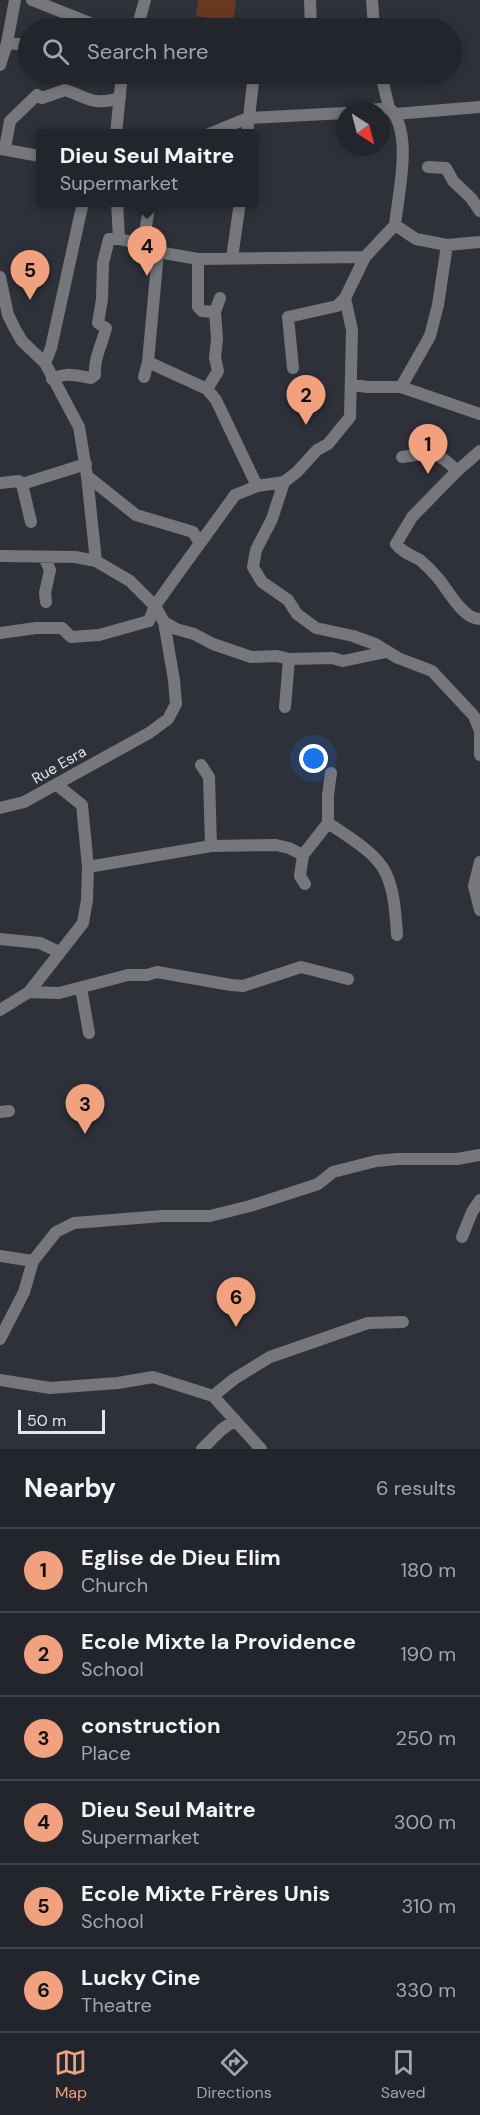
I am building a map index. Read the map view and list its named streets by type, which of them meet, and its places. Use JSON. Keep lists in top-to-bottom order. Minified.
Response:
{"streets":{"street":["Rue Esra"]},"scale_bar":"50 m","north":"bottom right","page":{"search":"Search here","popup":["Dieu Seul Maitre","Supermarket"],"pins":["4","5","2","1","3","6"],"scale":"50 m","heading":["Nearby","6 results"],"list":[{"mark":"1","name":"Eglise de Dieu Elim","note":"Church","value":"180 m"},{"mark":"2","name":"Ecole Mixte la Providence","note":"School","value":"190 m"},{"mark":"3","name":"construction","note":"Place","value":"250 m"},{"mark":"4","name":"Dieu Seul Maitre","note":"Supermarket","value":"300 m"},{"mark":"5","name":"Ecole Mixte Frères Unis","note":"School","value":"310 m"},{"mark":"6","name":"Lucky Cine","note":"Theatre","value":"330 m"}],"nav":["Map","Directions","Saved"]}}
